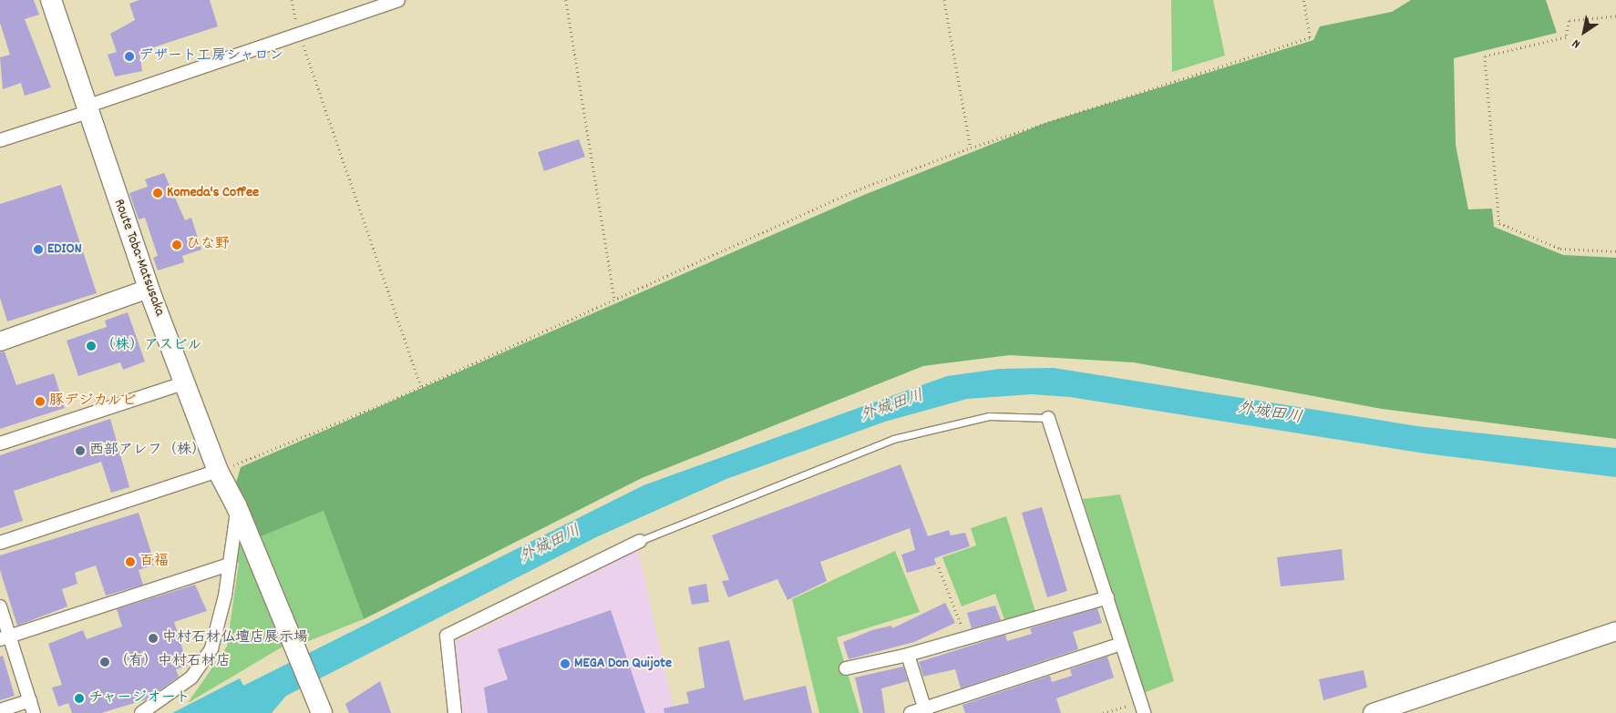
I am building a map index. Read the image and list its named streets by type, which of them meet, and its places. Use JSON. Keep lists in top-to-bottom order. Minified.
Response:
{"streets":{"main road":["Route Toba-Matsusaka"]},"water":["外城田川"],"places":["デザート工房シャロン","Komeda's Coffee","ひな野","EDION","（株）アスビル","豚デジカルビ","西部アレフ（株）","百福","中村石材仏壇店展示場","（有）中村石材店","MEGA Don Quijote","チャージオート"],"north":"bottom left"}
